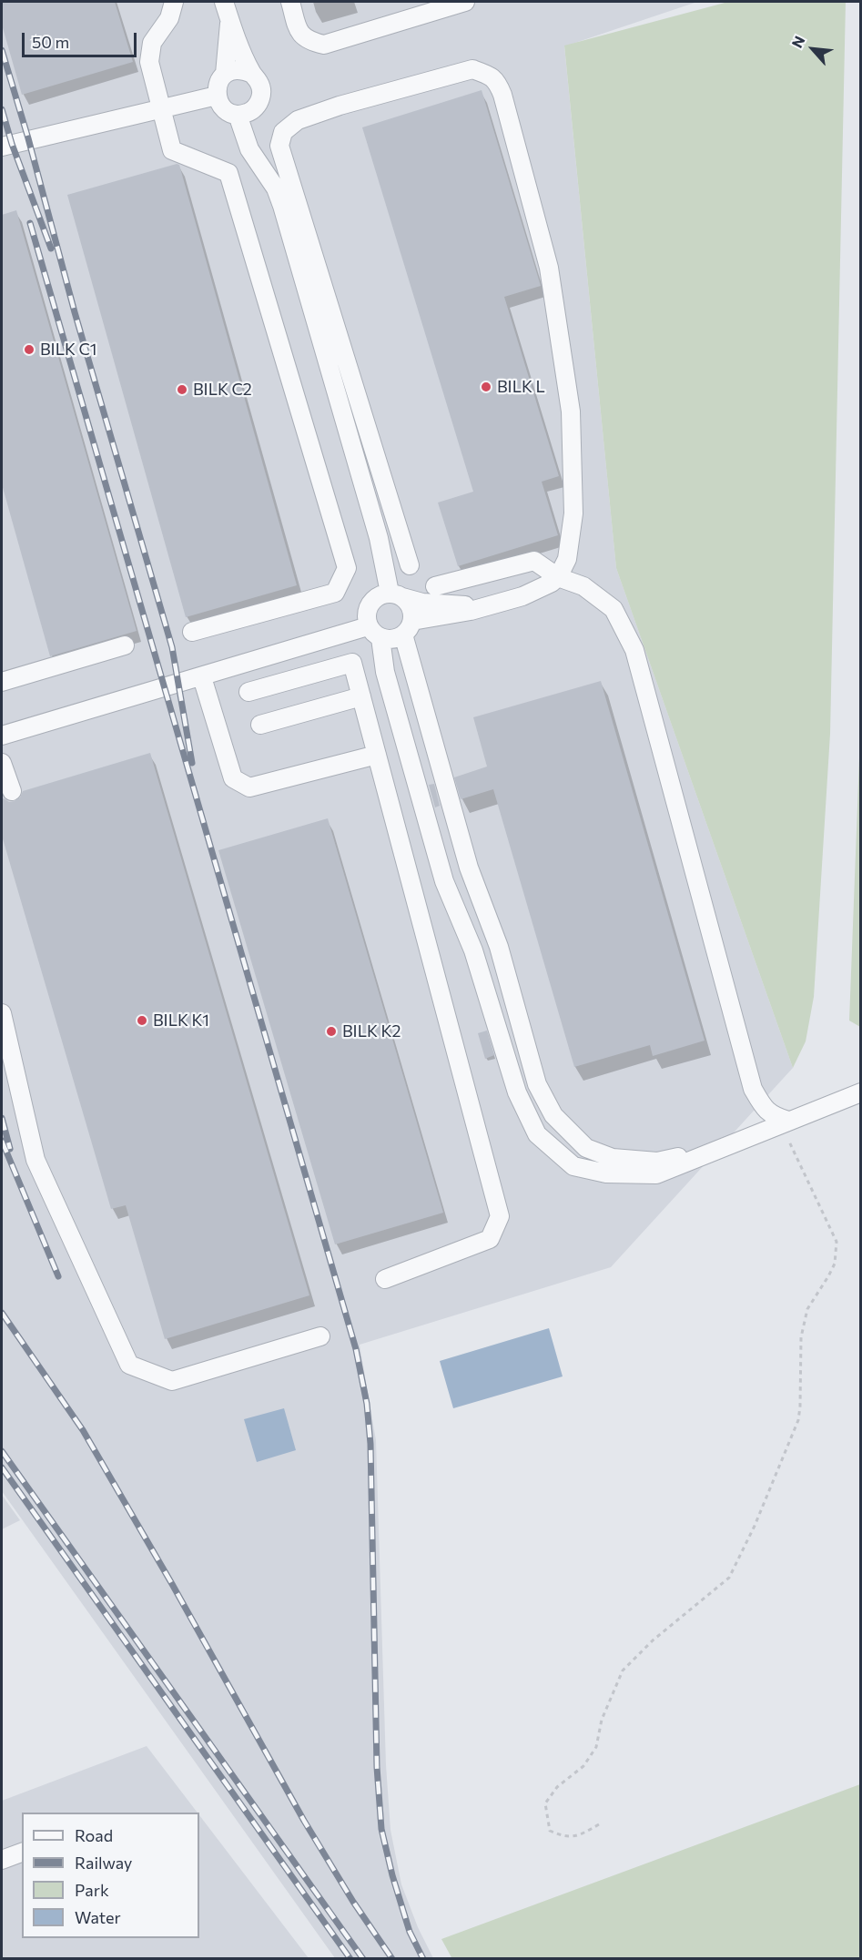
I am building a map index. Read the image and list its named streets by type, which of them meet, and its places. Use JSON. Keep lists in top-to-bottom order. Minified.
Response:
{"places":["BILK C1","BILK L","BILK C2","BILK K1","BILK K2"],"legend":["Road","Railway","Park","Water"],"scale_bar":"50 m","north":"top left"}
